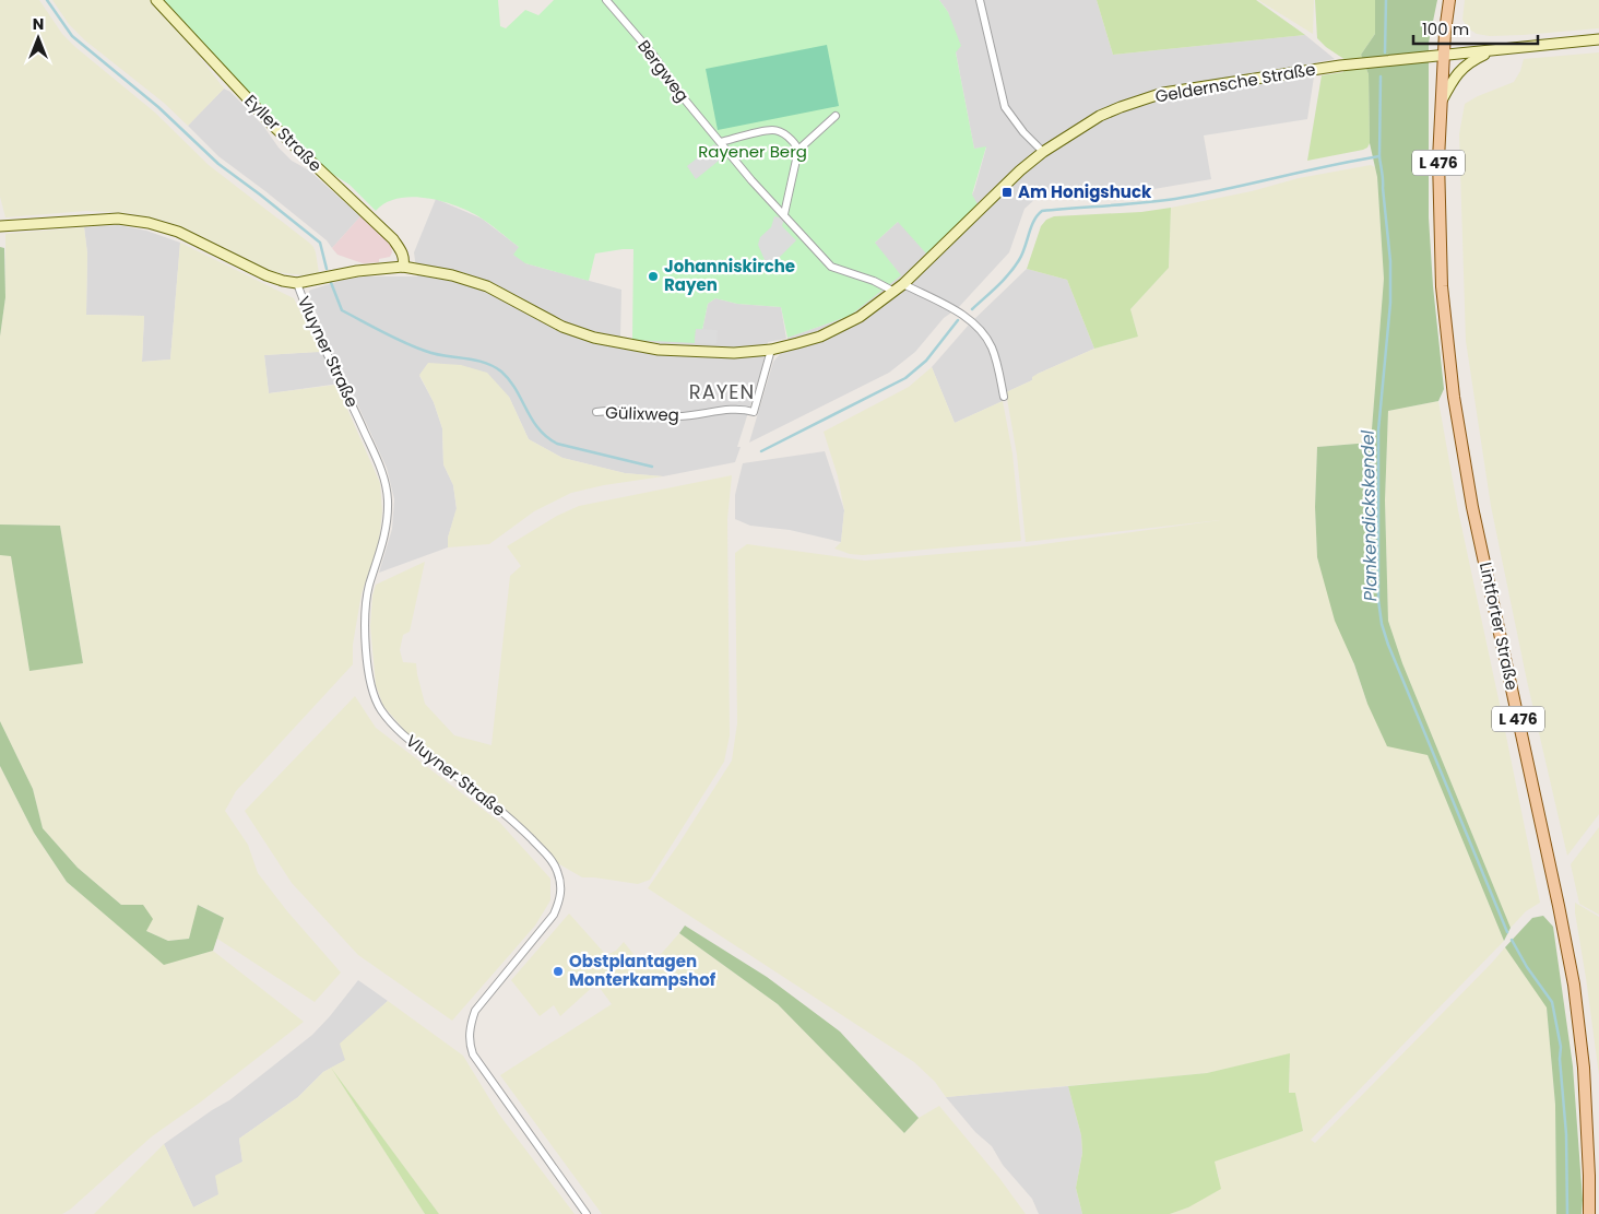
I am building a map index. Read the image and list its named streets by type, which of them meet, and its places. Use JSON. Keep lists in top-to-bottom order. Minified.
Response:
{"streets":{"main road":["Geldernsche Straße","Eyller Straße","L 476","Lintforter Straße"],"street":["Bergweg","Vluyner Straße","Gülixweg"]},"crossings":[["Bergweg","Geldernsche Straße"],["Geldernsche Straße","Eyller Straße"],["Geldernsche Straße","Vluyner Straße"],["Geldernsche Straße","Gülixweg"],["Geldernsche Straße","Lintforter Straße"]],"districts":["RAYEN"],"water":["Plankendickskendel"],"parks":["Rayener Berg"],"places":{"transit":["Am Honigshuck"],"other":["Johanniskirche Rayen","Obstplantagen Monterkampshof"]},"scale_bar":"100 m","north":"top"}
